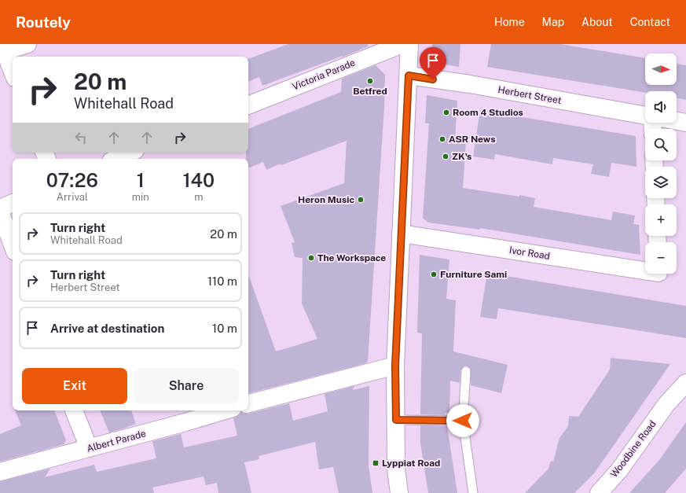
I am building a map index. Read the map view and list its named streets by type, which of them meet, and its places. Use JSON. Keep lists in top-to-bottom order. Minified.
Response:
{"streets":{"street":["Victoria Parade","Herbert Street","Ivor Road","Albert Parade","Woodbine Road"]},"places":{"other":["Betfred","Room 4 Studios","ASR News","ZK's","Heron Music","The Workspace","Furniture Sami"],"transit":["Lyppiat Road"]},"north":"right","page":{"header":"Routely","nav":["Home","Map","About","Contact"],"map_buttons":["+","−"],"turn":["20 m","Whitehall Road"],"eta":["07:26","Arrival","1","min","140","m"],"list":[{"name":"Turn right","note":"Whitehall Road","value":"20 m"},{"name":"Turn right","note":"Herbert Street","value":"110 m"},{"name":"Arrive at destination","value":"10 m"}],"buttons":["Exit","Share"]}}
